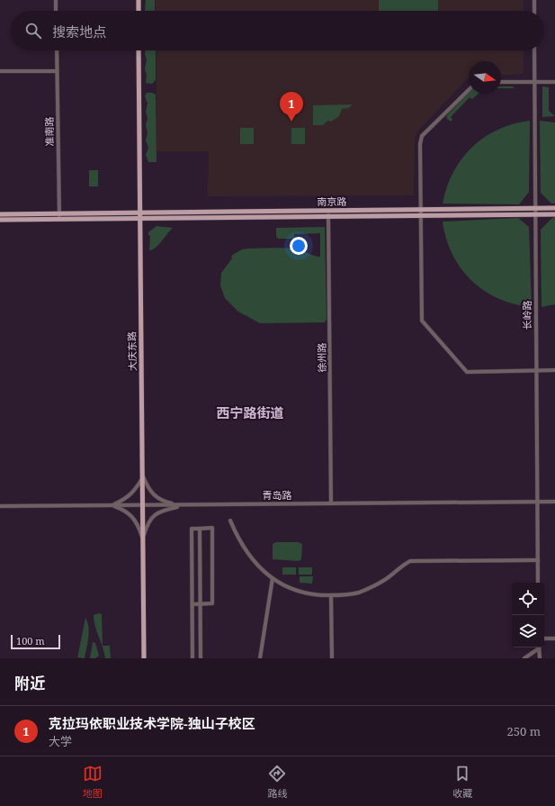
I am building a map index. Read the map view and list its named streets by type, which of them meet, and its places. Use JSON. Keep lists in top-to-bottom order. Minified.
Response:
{"streets":{"main road":["南京路","大庆东路"],"street":["准南路","长岭路","徐州路","青岛路"]},"crossings":[["准南路","南京路"],["南京路","长岭路"],["南京路","大庆东路"],["南京路","徐州路"],["长岭路","青岛路"],["大庆东路","青岛路"],["徐州路","青岛路"]],"districts":["西宁路街道"],"scale_bar":"100 m","north":"right","page":{"search":"搜索地点","pins":"1","scale":"100 m","heading":"附近","list":[{"mark":"1","name":"克拉玛依职业技术学院-独山子校区","note":"大学","value":"250 m"}],"nav":["地图","路线","收藏"]}}
